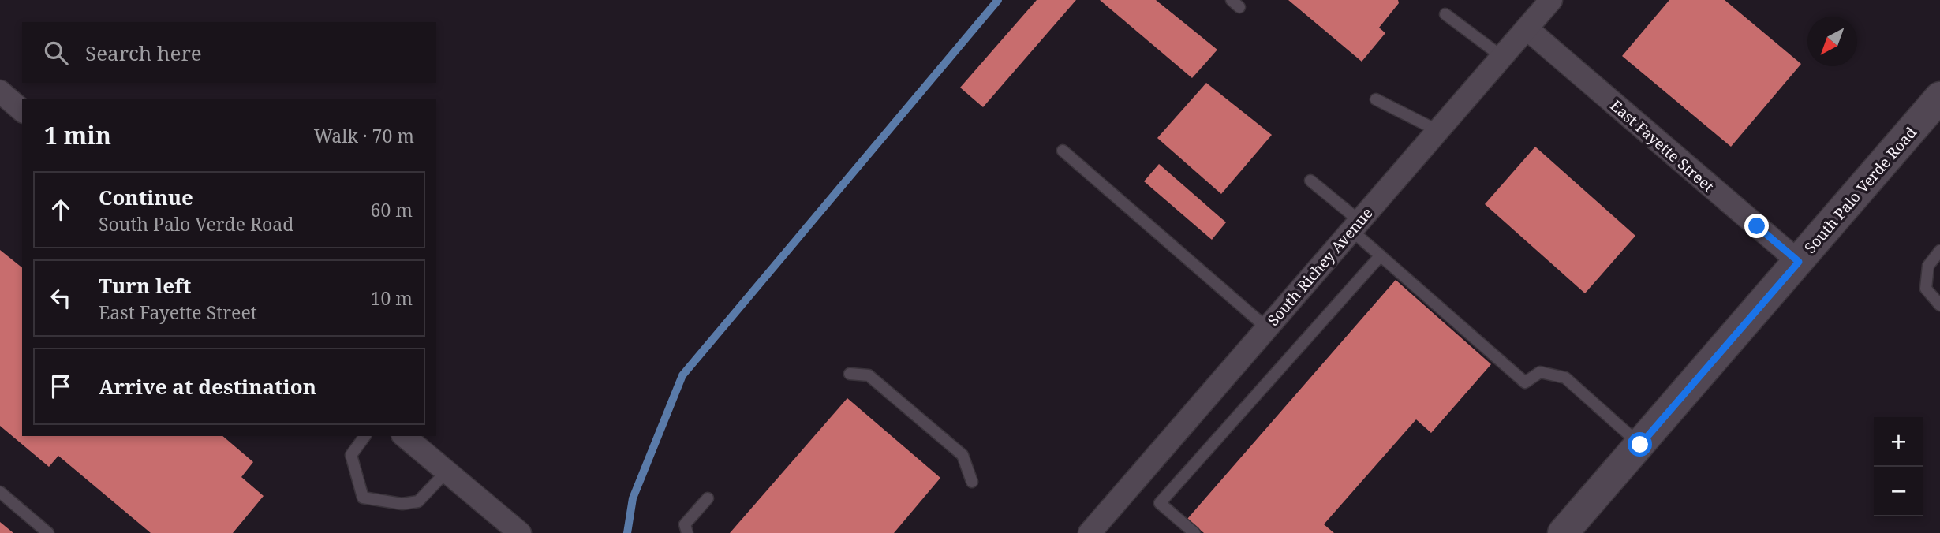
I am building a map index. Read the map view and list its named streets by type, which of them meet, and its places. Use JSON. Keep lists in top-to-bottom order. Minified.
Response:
{"streets":{"main road":["South Palo Verde Road"],"street":["East Fayette Street","South Richey Avenue"]},"crossings":[["East Fayette Street","South Palo Verde Road"],["East Fayette Street","South Richey Avenue"]],"north":"bottom left","page":{"search":"Search here","heading":["1 min","Walk · 70 m"],"list":[["Continue","South Palo Verde Road","60 m"],["Turn left","East Fayette Street","10 m"],"Arrive at destination"],"map_buttons":["+","−"]}}
